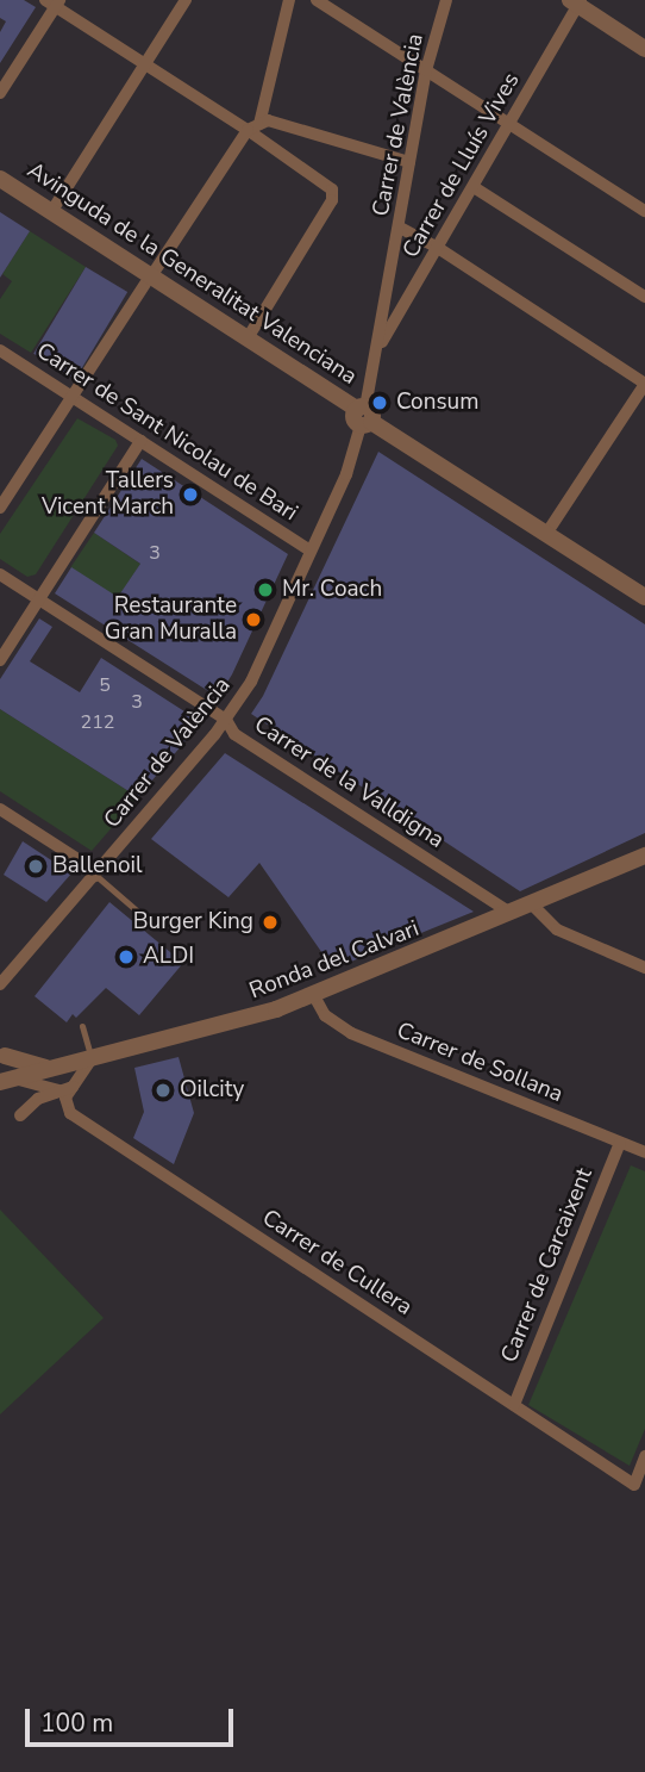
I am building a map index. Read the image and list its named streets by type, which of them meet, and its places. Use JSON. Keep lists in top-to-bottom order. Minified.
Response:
{"streets":{"street":["Carrer de València","Carrer de Lluís Vives","Avinguda de la Generalitat Valenciana","Carrer de Sant Nicolau de Bari","Carrer de la Valldigna","Ronda del Calvari","Carrer de Sollana","Carrer de Cullera","Carrer de Carcaixent"]},"crossings":[["Carrer de València","Carrer de Lluís Vives"],["Carrer de València","Avinguda de la Generalitat Valenciana"],["Carrer de València","Carrer de Sant Nicolau de Bari"],["Carrer de València","Carrer de la Valldigna"],["Carrer de la Valldigna","Ronda del Calvari"],["Ronda del Calvari","Carrer de Sollana"],["Carrer de Sollana","Carrer de Carcaixent"],["Carrer de Cullera","Carrer de Carcaixent"]],"places":["Consum","Tallers Vicent March","Mr. Coach","Restaurante Gran Muralla","Ballenoil","Burger King","ALDI","Oilcity"],"house_numbers":["3","5","3","212"],"scale_bar":"100 m"}
